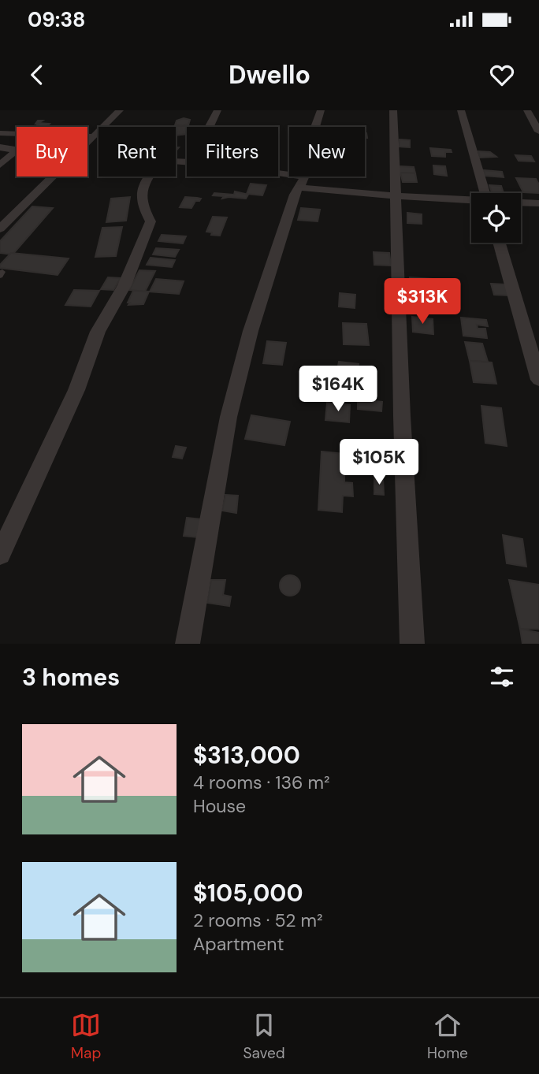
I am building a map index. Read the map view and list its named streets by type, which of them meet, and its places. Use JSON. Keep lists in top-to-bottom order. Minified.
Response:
{"page":{"status":"09:38","header":"Dwello","chip":["Buy","Rent","Filters","New"],"price":["$313K","$164K","$105K"],"heading":"3 homes","list":[{"name":"$313,000","note":"4 rooms · 136 m² · House"},{"name":"$105,000","note":"2 rooms · 52 m² · Apartment"}],"tabs":["Map","Saved","Home"]}}
